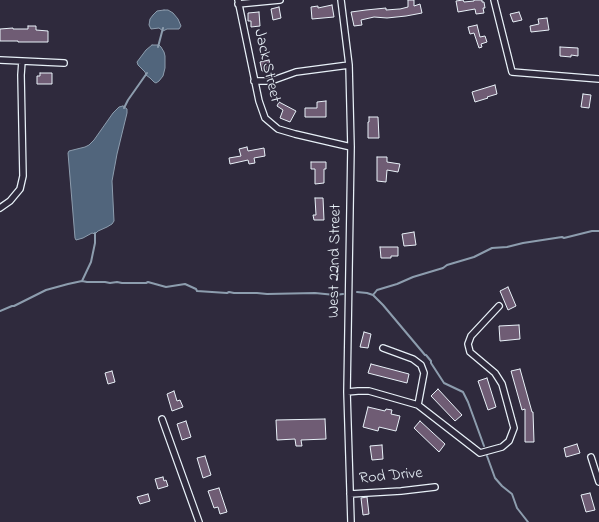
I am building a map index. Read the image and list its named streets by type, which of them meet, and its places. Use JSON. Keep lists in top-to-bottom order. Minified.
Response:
{"streets":{"street":["Jack Street","West 22nd Street","Rod Drive"]},"crossings":[["Jack Street","West 22nd Street"],["West 22nd Street","Rod Drive"]]}
